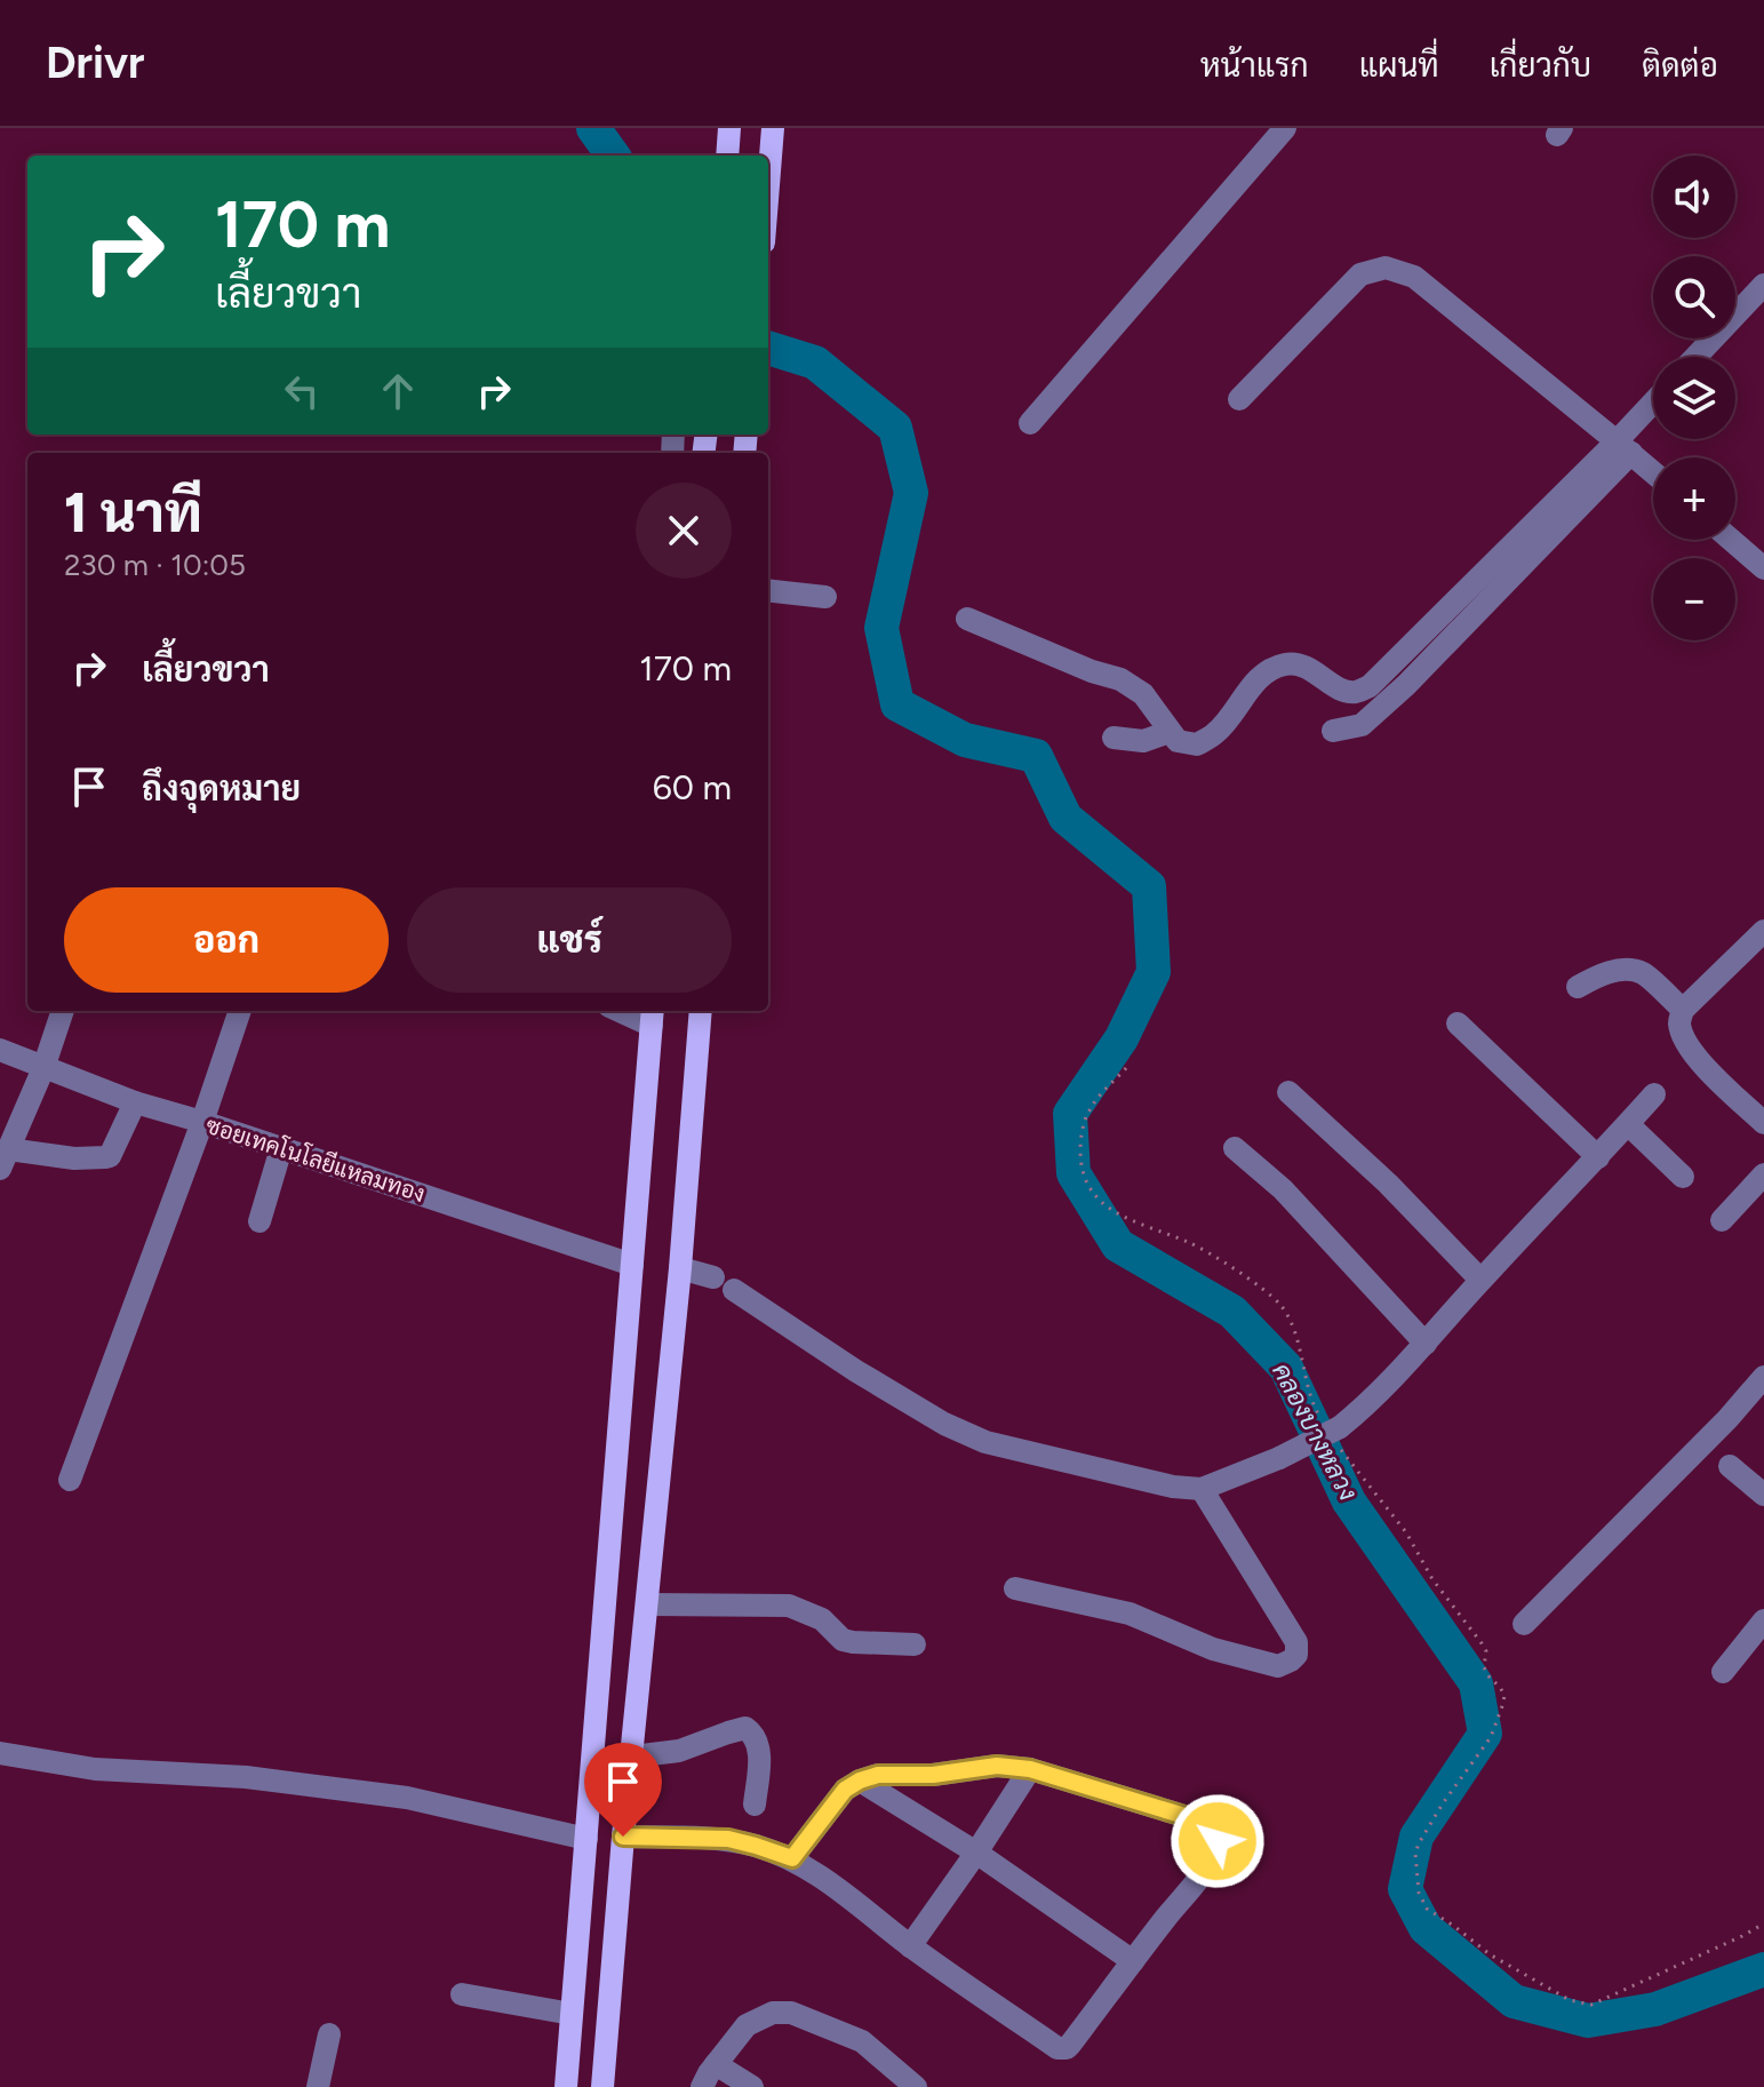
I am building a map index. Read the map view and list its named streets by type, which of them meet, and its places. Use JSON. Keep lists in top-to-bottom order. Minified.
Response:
{"streets":{"street":["ซอยเทคโนโลยีแหลมทอง"]},"water":["คลองบางหลวง"],"page":{"header":"Drivr","nav":["หน้าแรก","แผนที่","เกี่ยวกับ","ติดต่อ"],"map_buttons":["+","−"],"turn":["170 m","เลี้ยวขวา"],"heading":["1 นาที","230 m · 10:05"],"list":[{"name":"เลี้ยวขวา","value":"170 m"},{"name":"ถึงจุดหมาย","value":"60 m"}],"buttons":["ออก","แชร์"]}}
